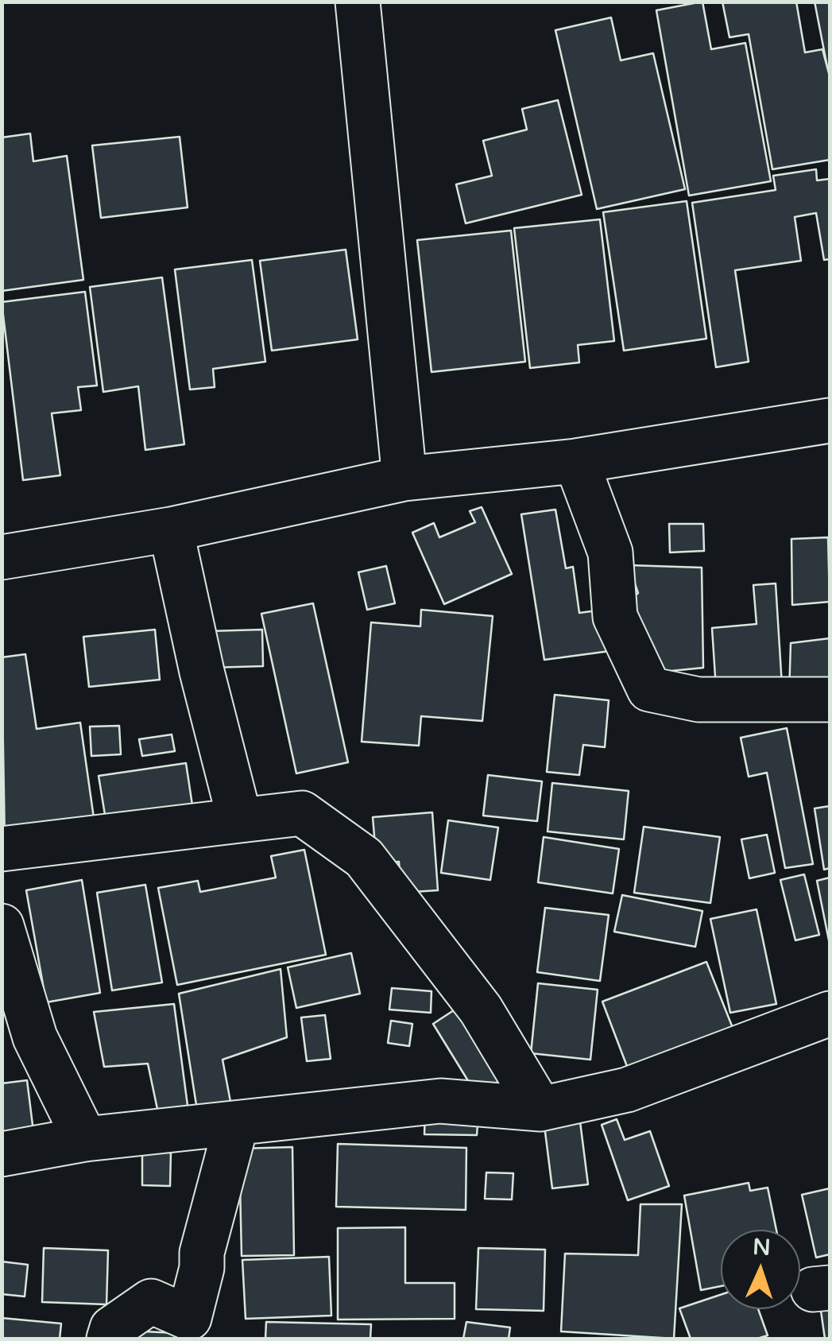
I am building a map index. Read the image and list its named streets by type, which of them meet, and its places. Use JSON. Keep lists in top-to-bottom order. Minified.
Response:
{"north":"top"}
